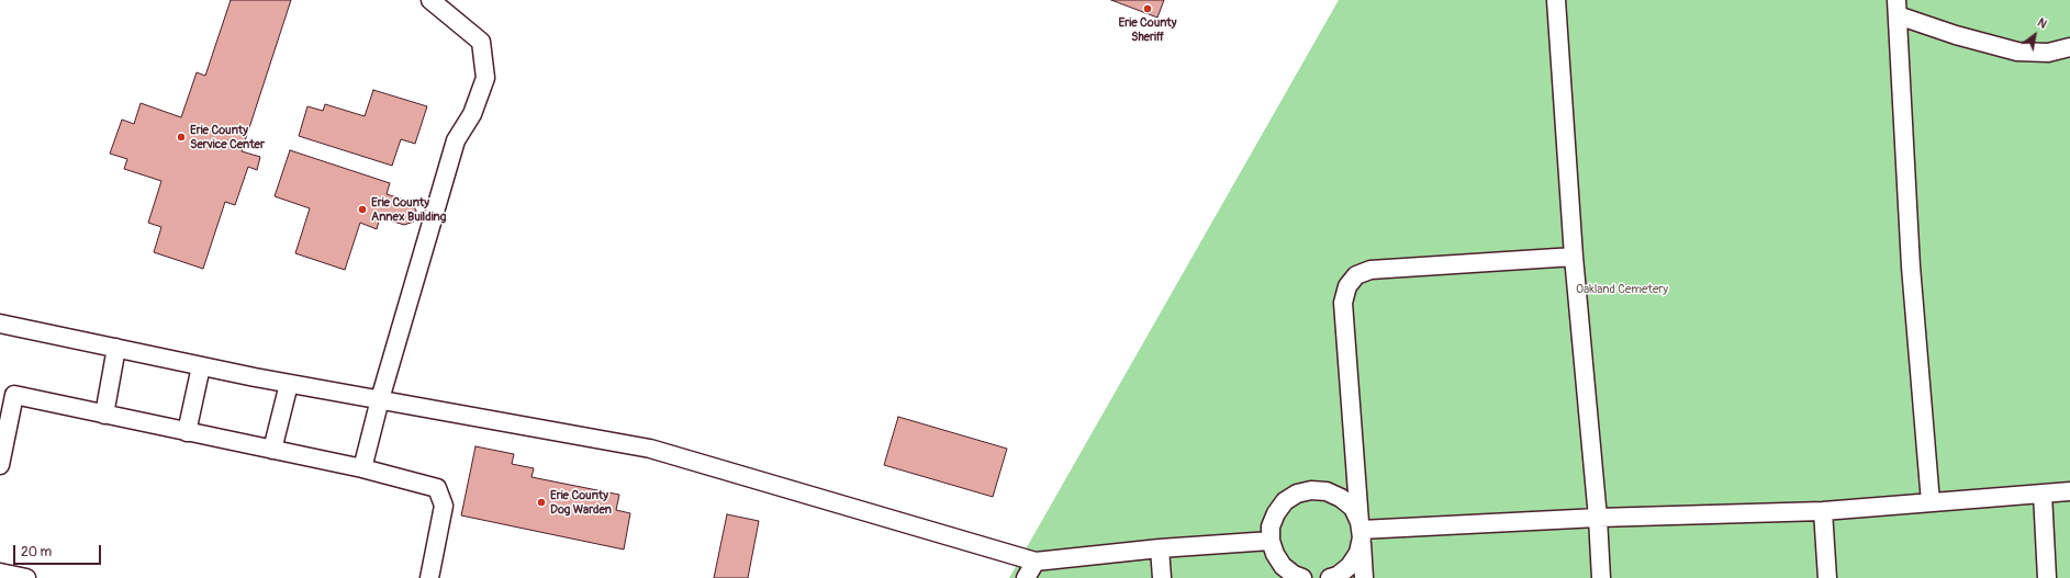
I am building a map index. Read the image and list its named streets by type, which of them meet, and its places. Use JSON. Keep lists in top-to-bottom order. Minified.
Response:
{"parks":["Oakland Cemetery"],"places":["Erie County Sheriff","Erie County Service Center","Erie County Annex Building","Erie County Dog Warden"],"scale_bar":"20 m","north":"top right"}
